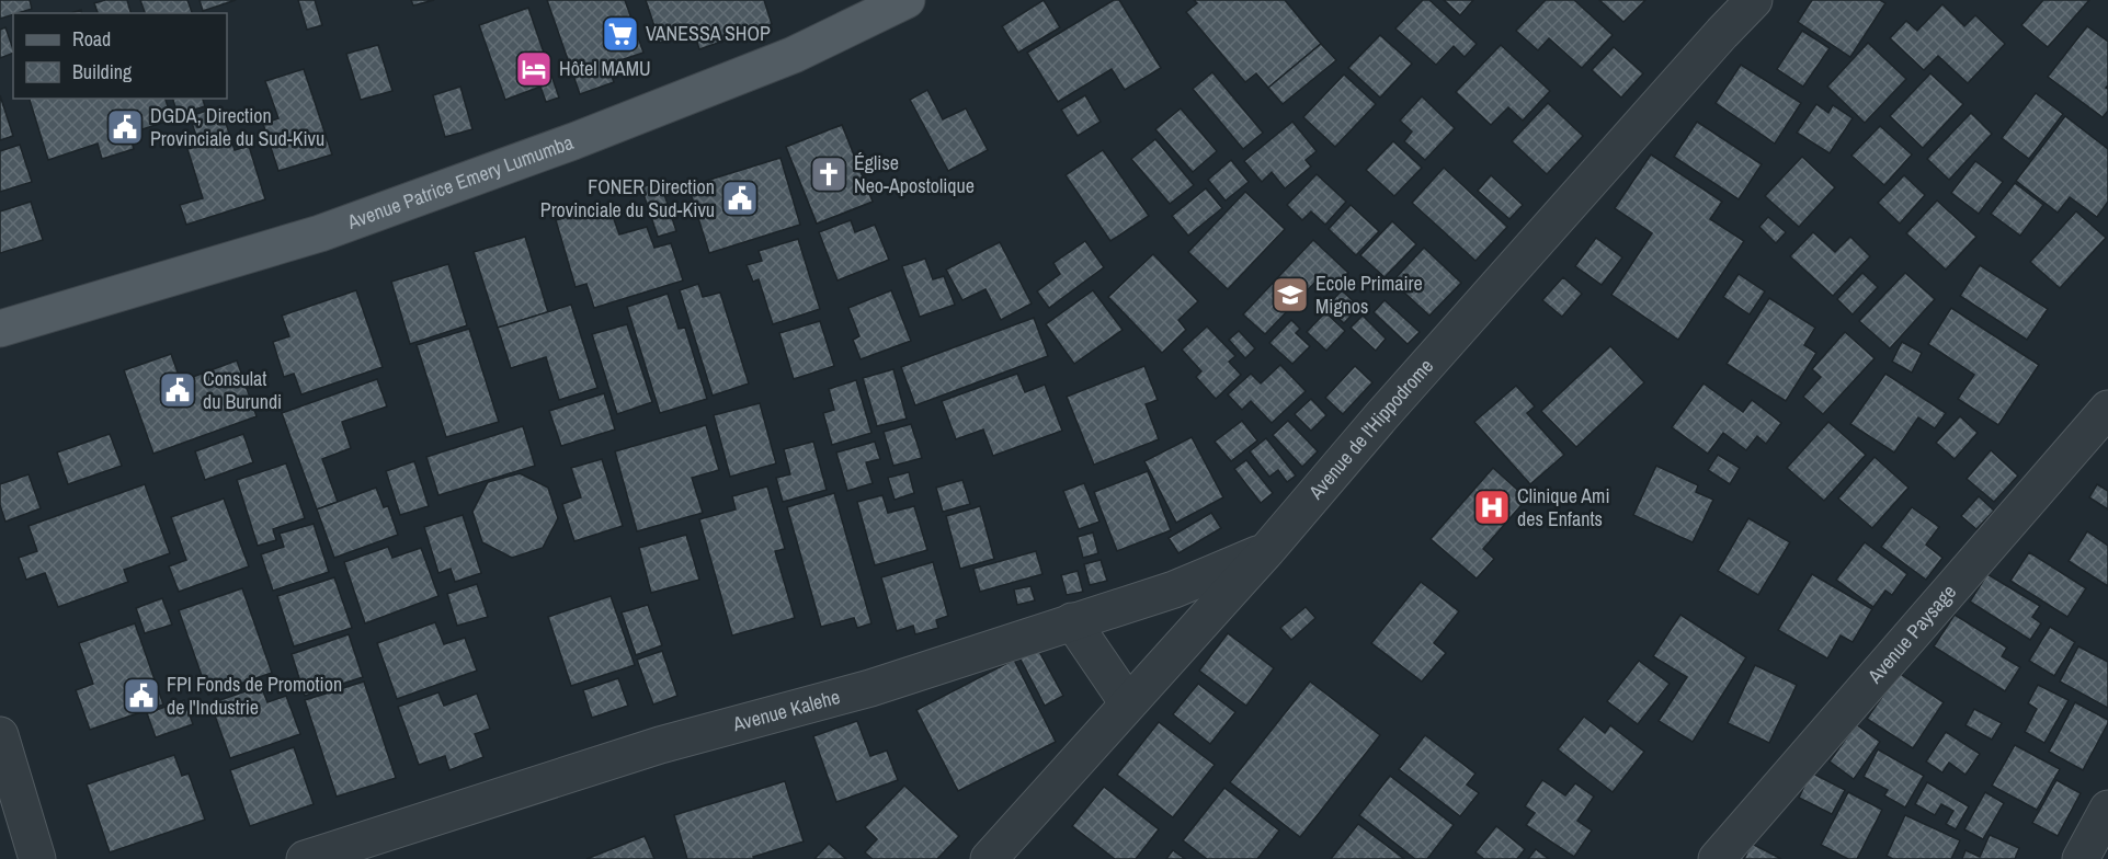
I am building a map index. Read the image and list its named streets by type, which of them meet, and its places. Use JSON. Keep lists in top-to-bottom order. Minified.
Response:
{"streets":{"main road":["Avenue Patrice Emery Lumumba"],"street":["Avenue de l'Hippodrome","Avenue Paysage","Avenue Kalehe"]},"crossings":[["Avenue de l'Hippodrome","Avenue Kalehe"]],"places":{"supermarket":["VANESSA SHOP"],"hotel":["Hôtel MAMU"],"public building":["DGDA, Direction Provinciale du Sud-Kivu","FONER Direction Provinciale du Sud-Kivu","Consulat du Burundi","FPI Fonds de Promotion de l'Industrie"],"church":["Église Neo-Apostolique"],"school or university":["Ecole Primaire Mignos"],"hospital":["Clinique Ami des Enfants"]},"legend":["Road","Building"]}
